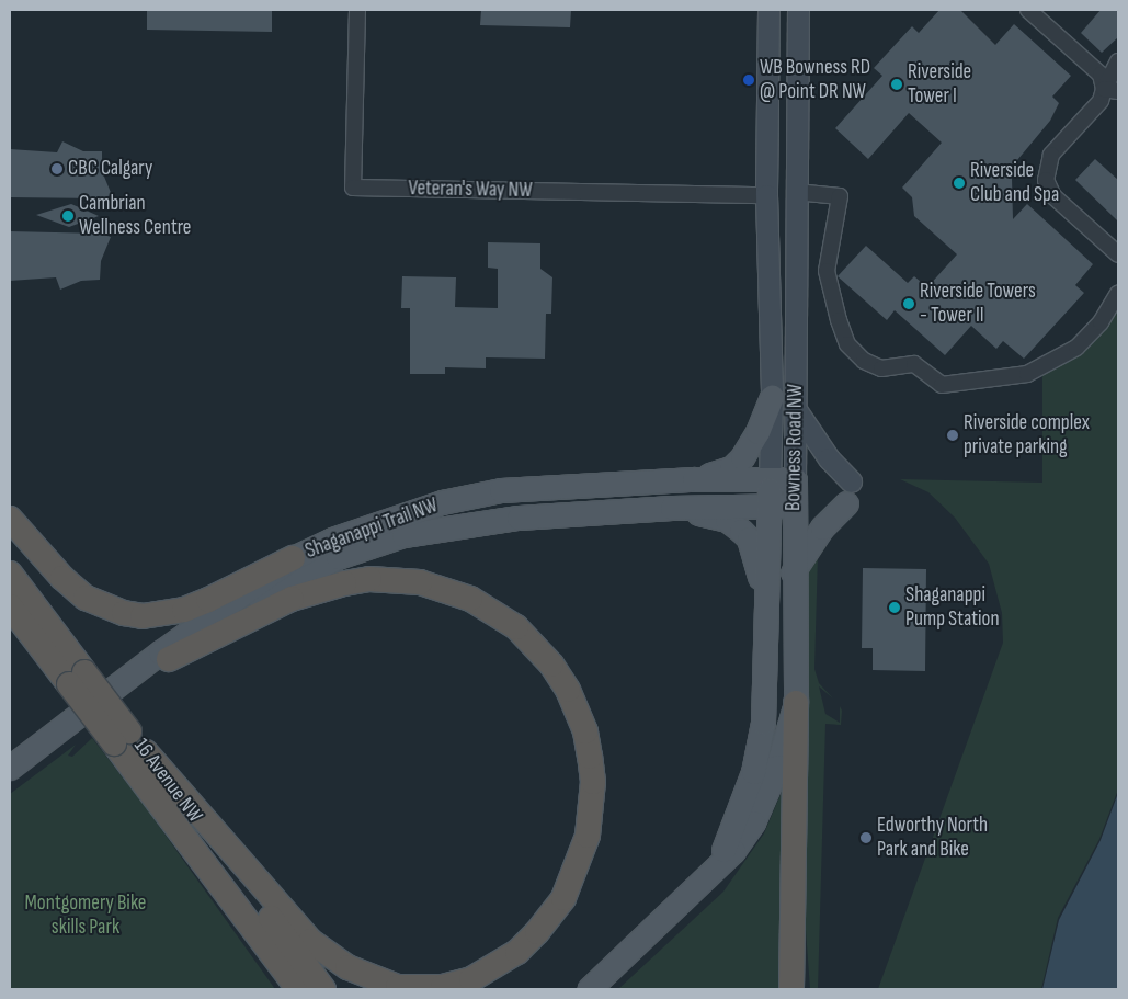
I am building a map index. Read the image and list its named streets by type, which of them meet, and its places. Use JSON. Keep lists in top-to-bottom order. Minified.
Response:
{"streets":{"highway":["16 Avenue NW"],"main road":["Bowness Road NW","Shaganappi Trail NW"],"street":["Veteran's Way NW"]},"crossings":[["Veteran's Way NW","Bowness Road NW"],["Bowness Road NW","Shaganappi Trail NW"]],"parks":["Montgomery Bike skills Park"],"places":["WB Bowness RD @ Point DR NW","Riverside Tower I","CBC Calgary","Riverside Club and Spa","Cambrian Wellness Centre","Riverside Towers - Tower II","Riverside complex private parking","Shaganappi Pump Station","Edworthy North Park and Bike"]}
